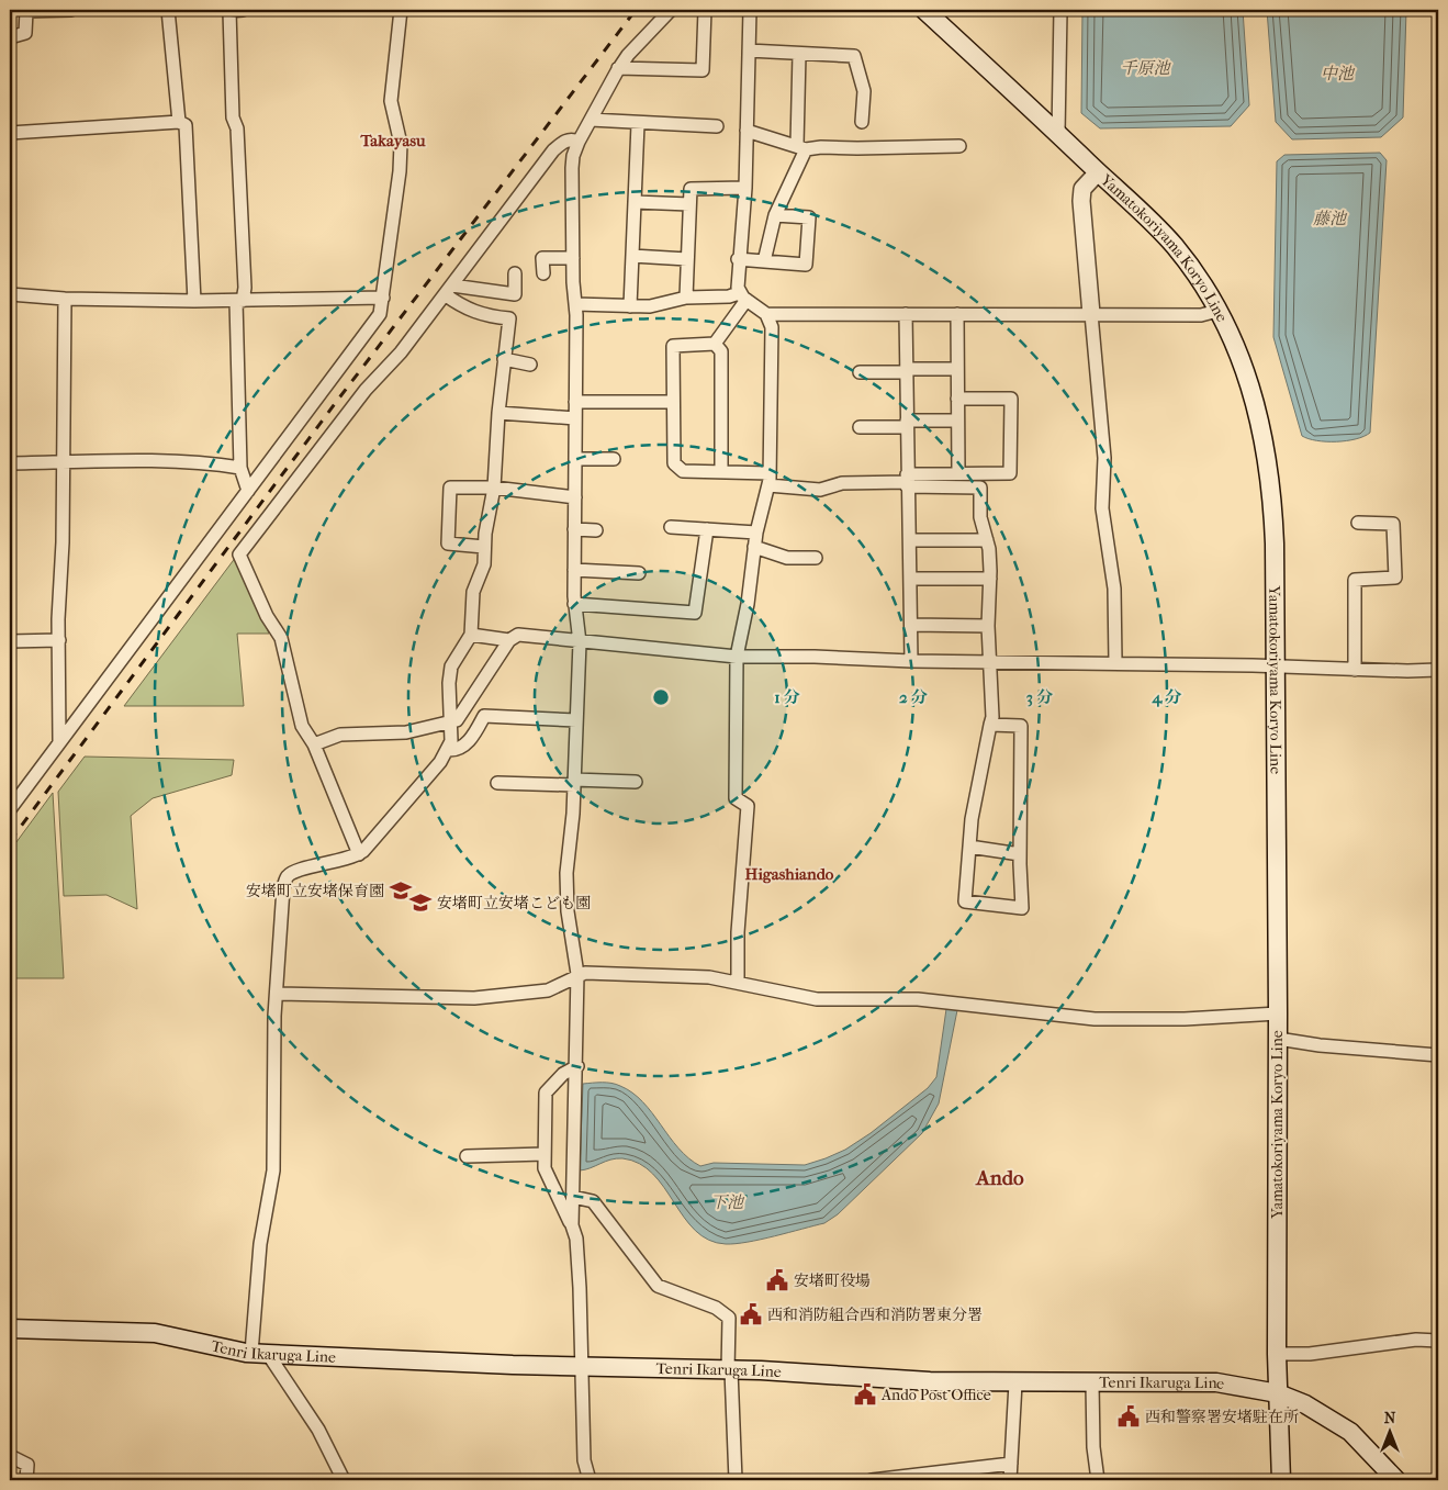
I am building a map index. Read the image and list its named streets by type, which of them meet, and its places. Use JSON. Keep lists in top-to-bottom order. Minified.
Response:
{"streets":{"main road":["Yamatokoriyama Koryo Line","Tenri Ikaruga Line"]},"crossings":[["Yamatokoriyama Koryo Line","Tenri Ikaruga Line"]],"districts":["Takayasu","Higashiando","Ando"],"water":["千原池","中池","藤池","下池"],"places":{"school or university":["安堵町立安堵保育園","安堵町立安堵こども園"],"public building":["安堵町役場","西和消防組合西和消防署東分署","Ando Post Office","西和警察署安堵駐在所"]},"north":"top","rings":["1 分","2 分","3 分","4 分"]}
